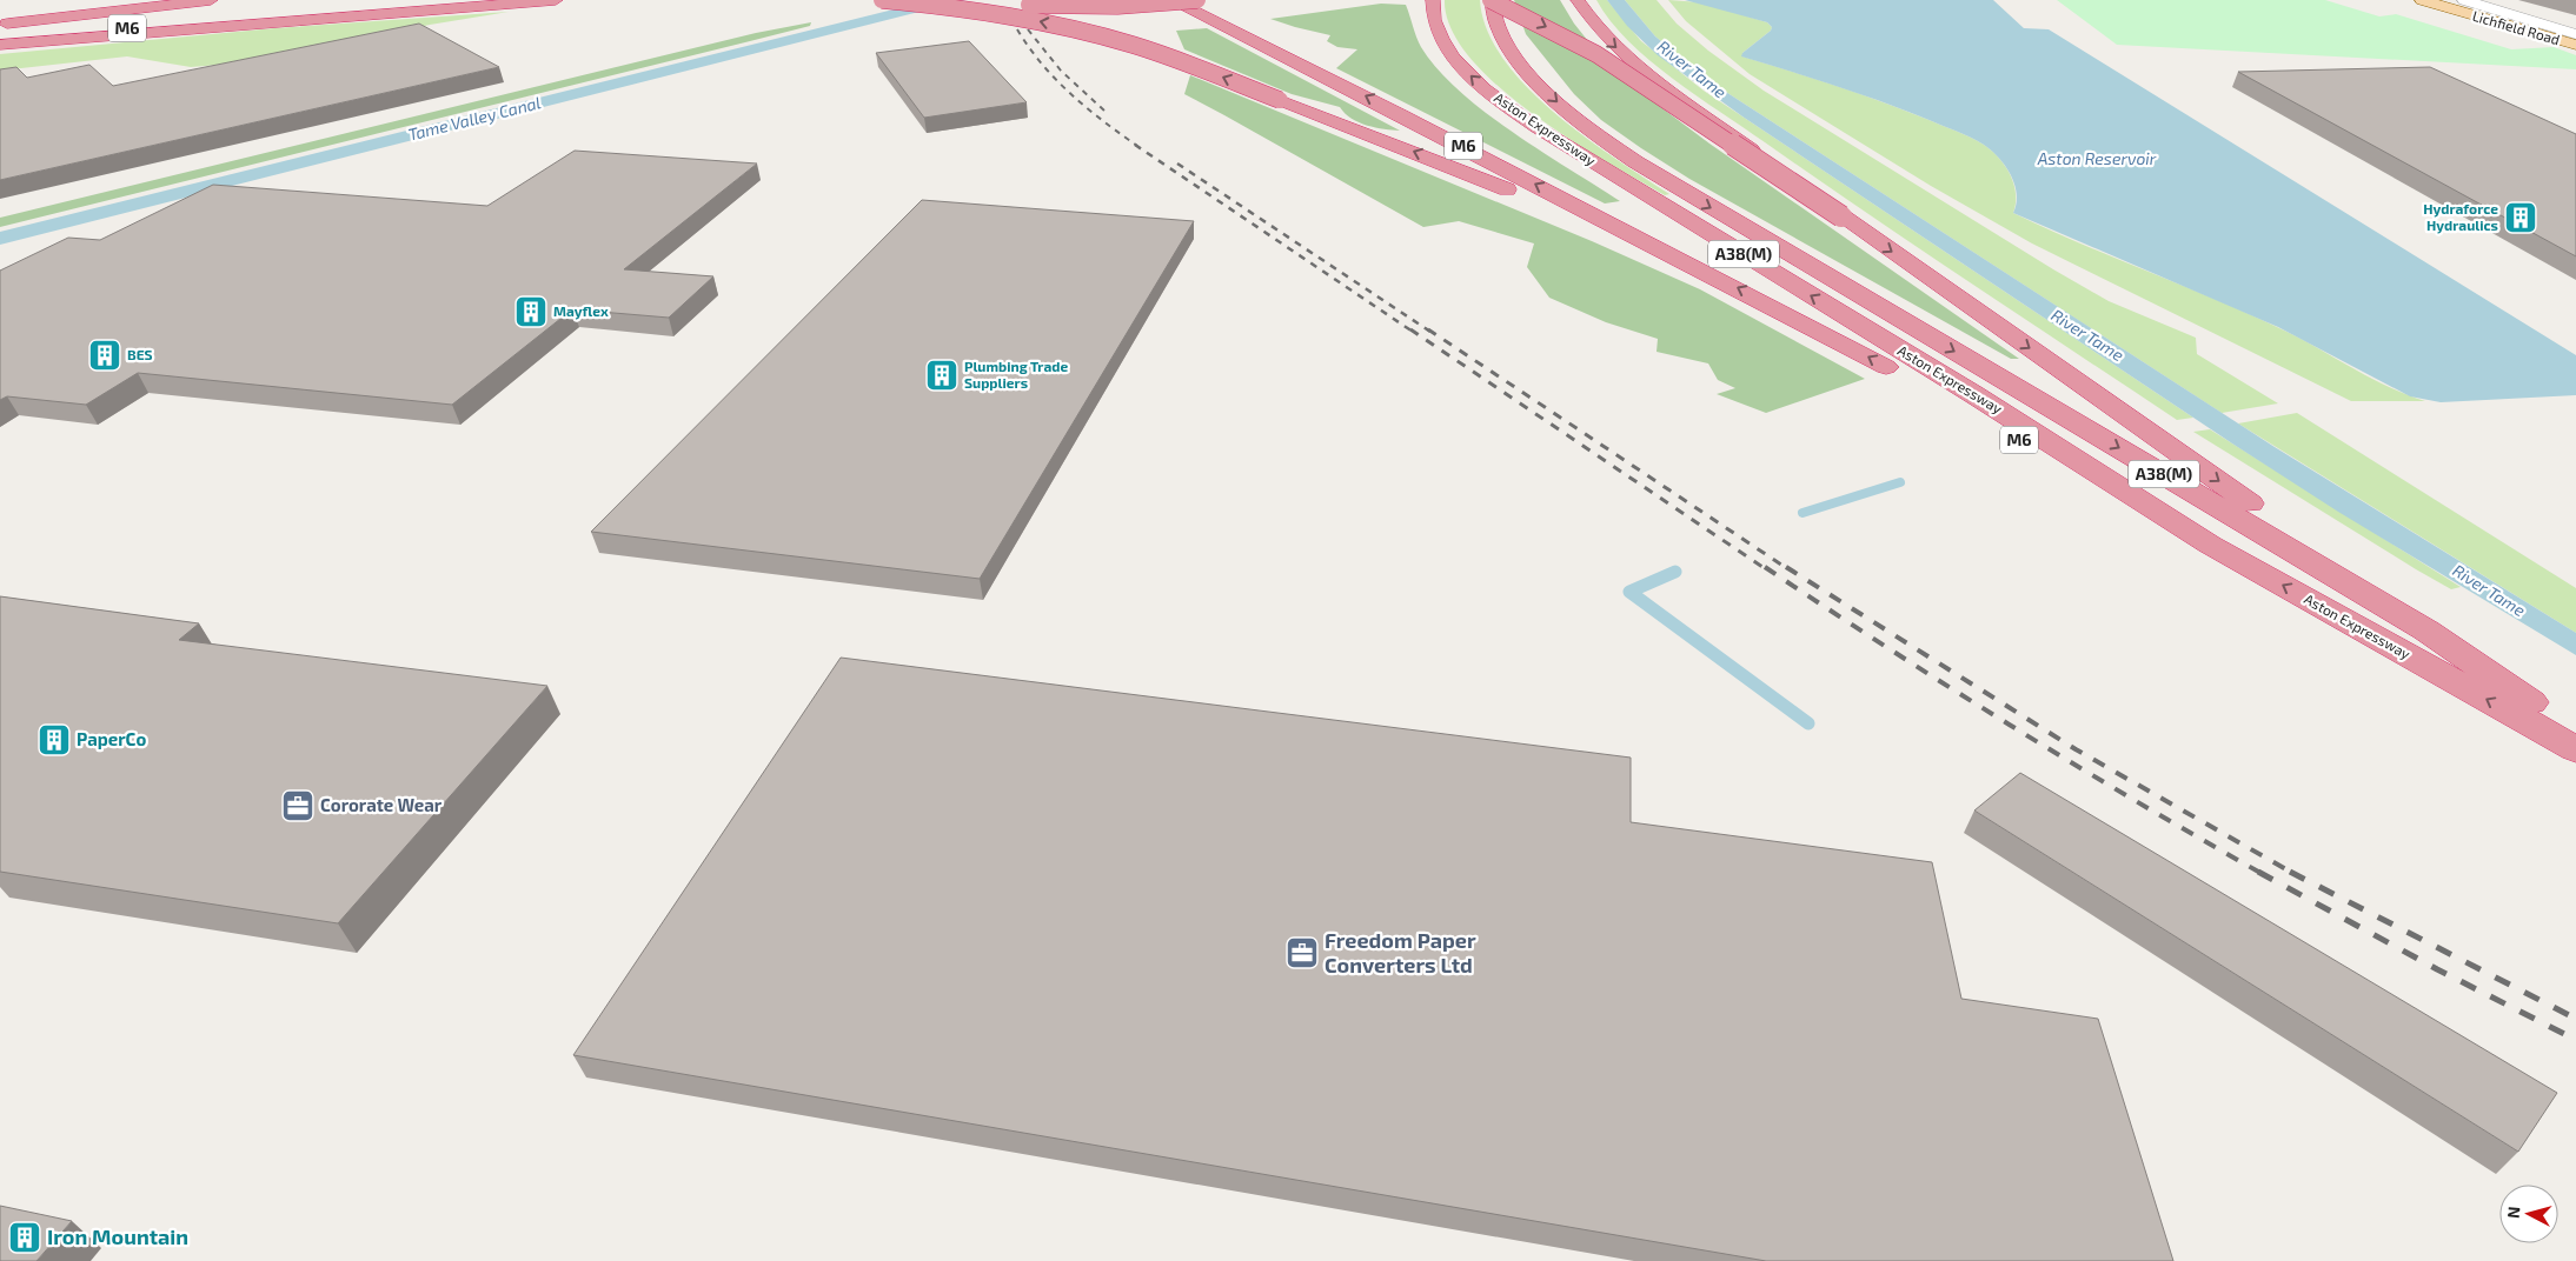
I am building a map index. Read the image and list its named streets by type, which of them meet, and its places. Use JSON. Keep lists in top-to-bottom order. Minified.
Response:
{"streets":{"highway":["M6","Aston Expressway","A38(M)"],"main road":["Lichfield Road"]},"crossings":[["M6","Aston Expressway"],["Aston Expressway","A38(M)"]],"water":["River Tame","Tame Valley Canal","Aston Reservoir"],"places":{"building":["Hydraforce Hydraulics","Mayflex","BES","Plumbing Trade Suppliers","PaperCo","Iron Mountain"],"office":["Cororate Wear","Freedom Paper Converters Ltd"]},"north":"left"}
